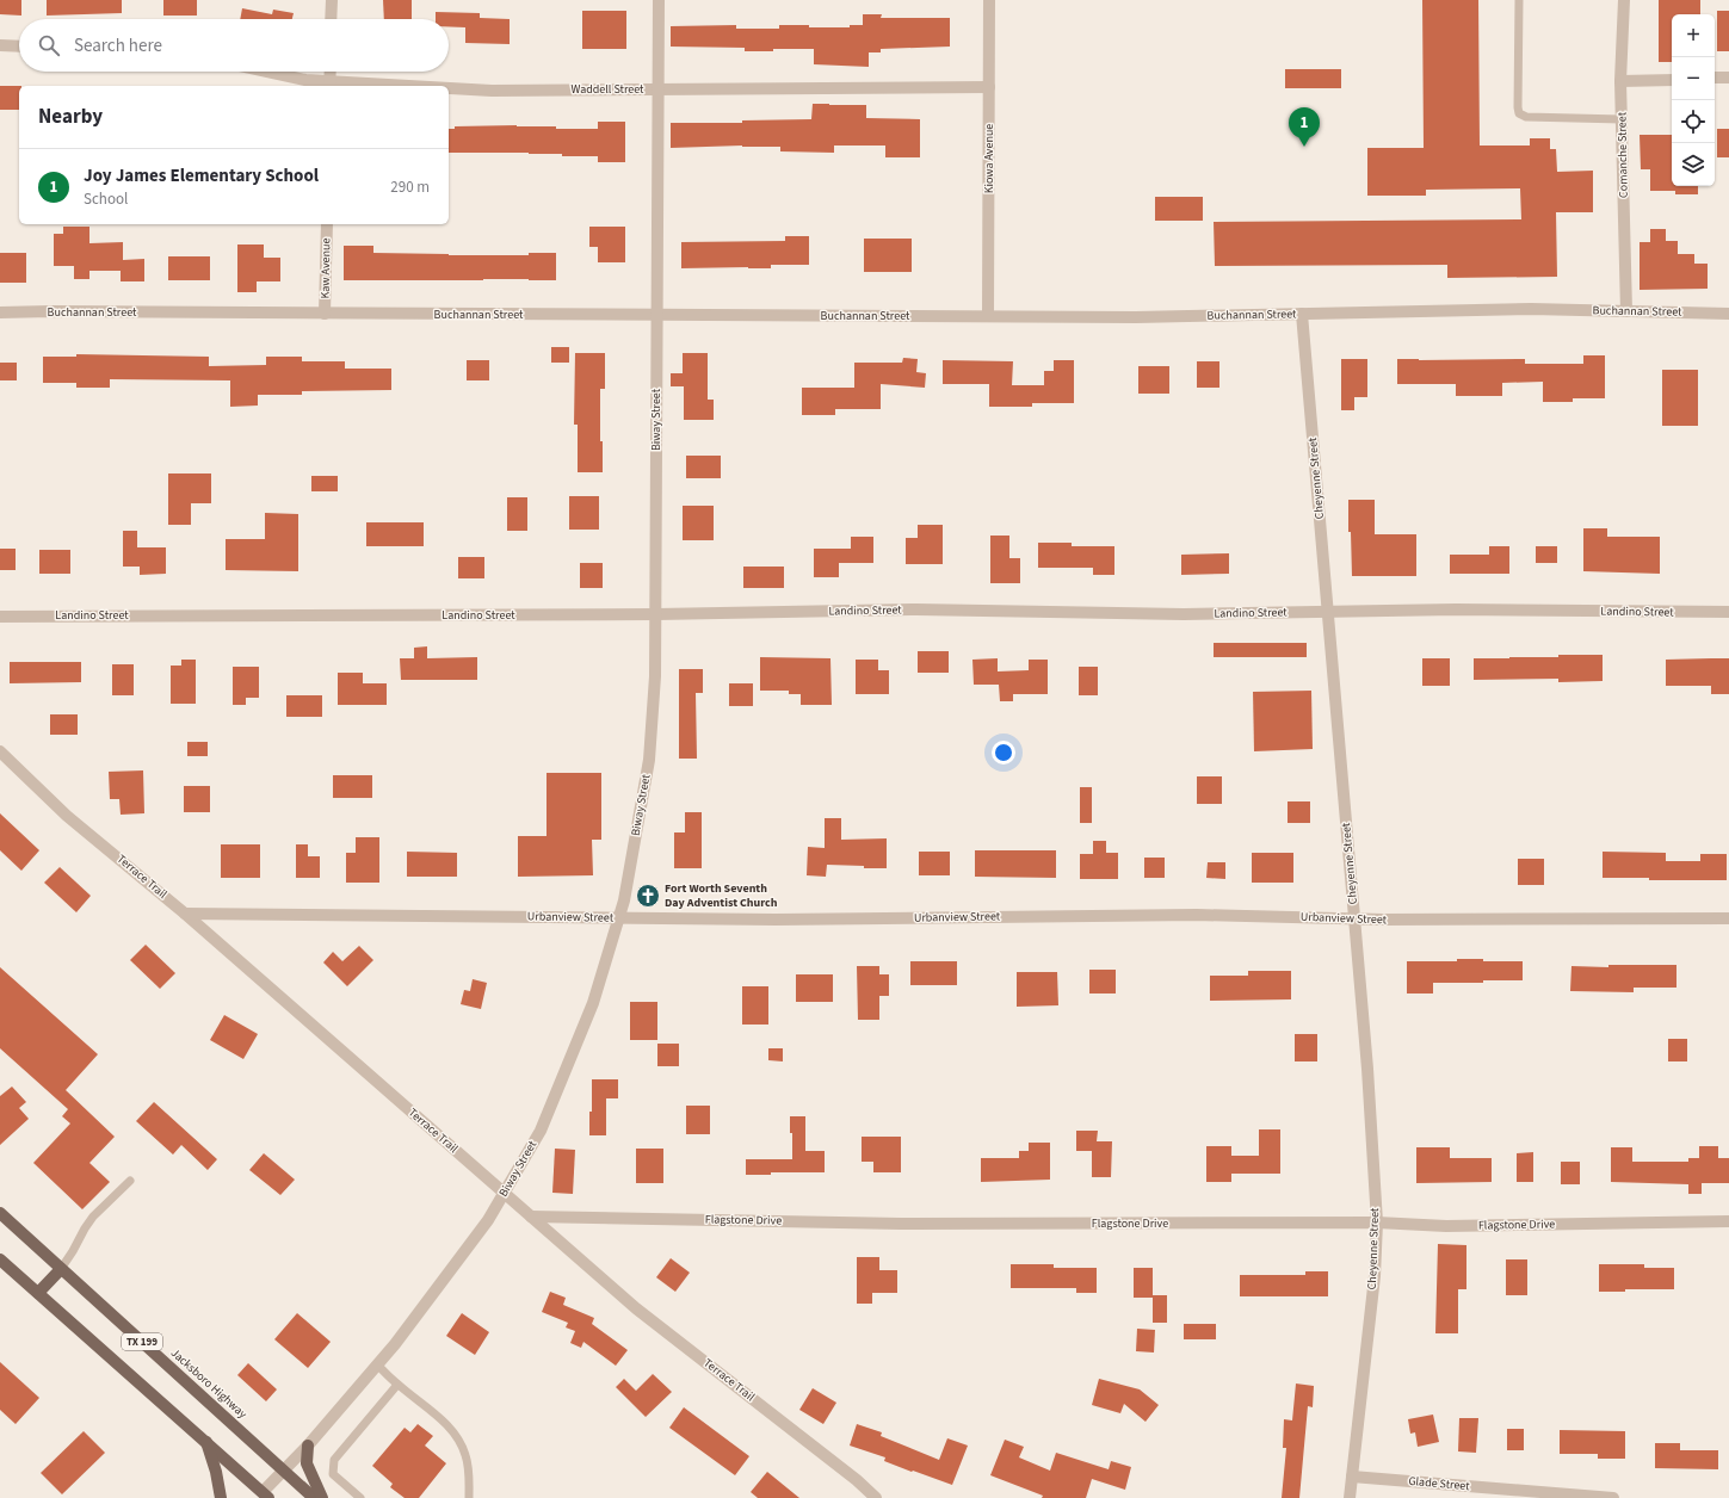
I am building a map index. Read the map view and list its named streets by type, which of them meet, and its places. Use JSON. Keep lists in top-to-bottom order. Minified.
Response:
{"streets":{"main road":["TX 199","Jacksboro Highway"],"street":["Waddell Street","Comanche Street","Kiowa Avenue","Kaw Avenue","Buchannan Street","Biway Street","Cheyenne Street","Landino Street","Terrace Trail","Urbanview Street","Flagstone Drive","Glade Street"]},"crossings":[["Waddell Street","Kiowa Avenue"],["Waddell Street","Biway Street"],["Comanche Street","Buchannan Street"],["Kiowa Avenue","Buchannan Street"],["Kaw Avenue","Buchannan Street"],["Buchannan Street","Biway Street"],["Buchannan Street","Cheyenne Street"],["Biway Street","Landino Street"],["Biway Street","Terrace Trail"],["Biway Street","Urbanview Street"],["Biway Street","TX 199"],["Biway Street","Jacksboro Highway"],["Cheyenne Street","Landino Street"],["Cheyenne Street","Urbanview Street"],["Cheyenne Street","Flagstone Drive"],["Cheyenne Street","Glade Street"],["Terrace Trail","Urbanview Street"],["Terrace Trail","Flagstone Drive"]],"places":{"church":["Fort Worth Seventh Day Adventist Church"]},"page":{"map_buttons":["+","−"],"search":"Search here","heading":"Nearby","pins":"1","list":[{"mark":"1","name":"Joy James Elementary School","note":"School","value":"290 m"}]}}
